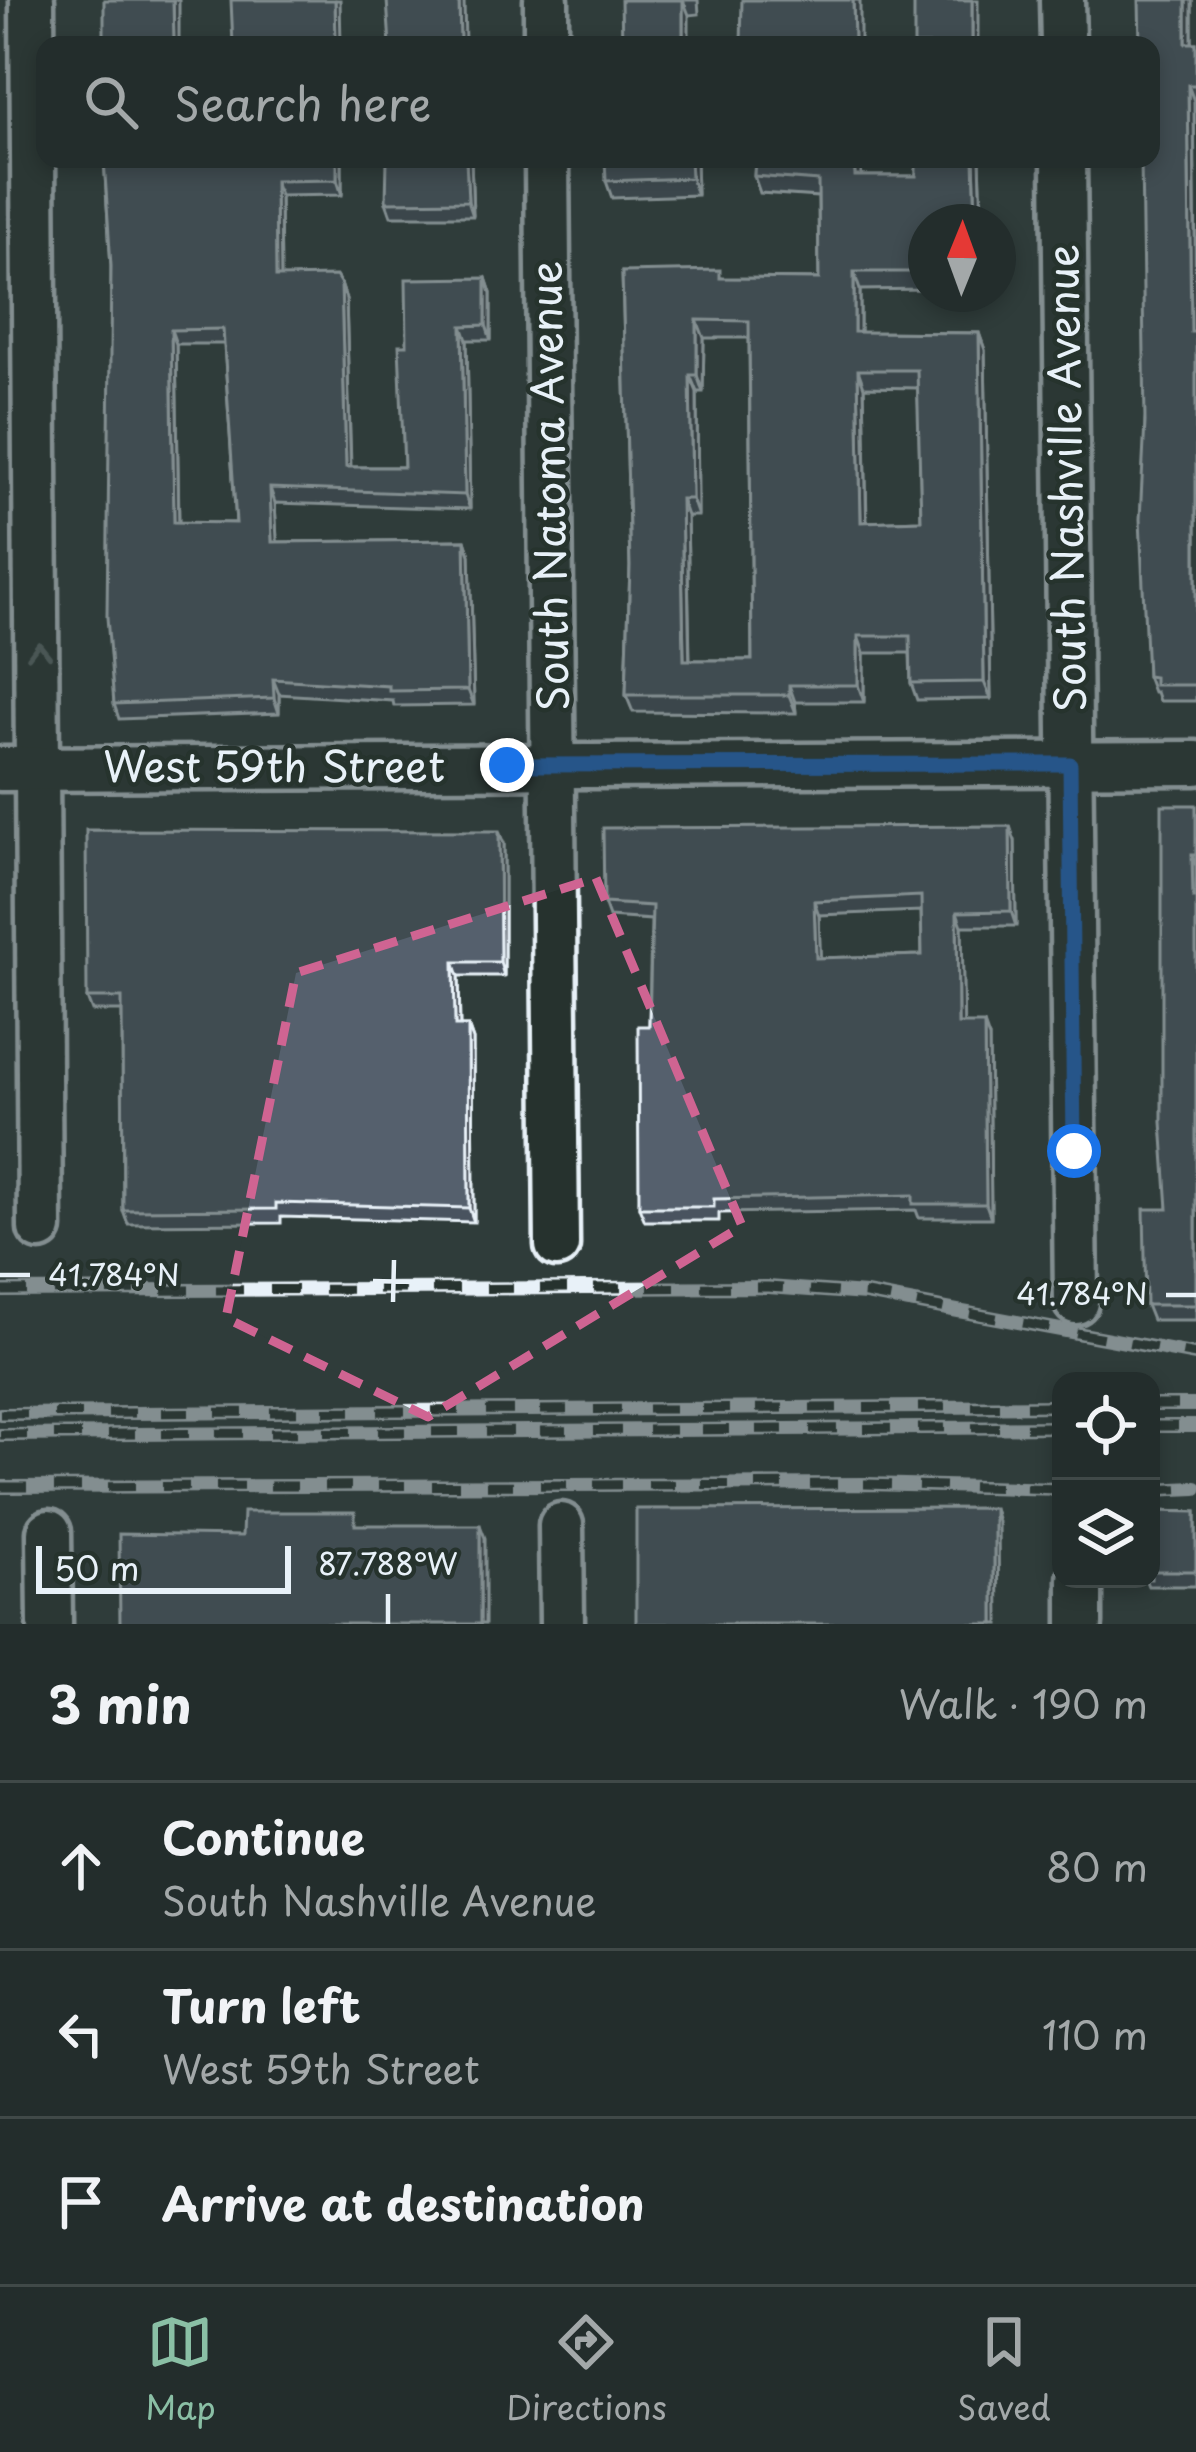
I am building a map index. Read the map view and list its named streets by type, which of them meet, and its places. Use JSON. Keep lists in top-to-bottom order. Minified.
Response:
{"streets":{"street":["South Nashville Avenue","South Natoma Avenue","West 59th Street"]},"crossings":[["South Nashville Avenue","West 59th Street"],["South Natoma Avenue","West 59th Street"]],"scale_bar":"50 m","north":"top","page":{"search":"Search here","scale":"50 m","heading":["3 min","Walk · 190 m"],"list":[["Continue","South Nashville Avenue","80 m"],["Turn left","West 59th Street","110 m"],"Arrive at destination"],"nav":["Map","Directions","Saved"]},"coordinates":["41.784°N","87.788°W"]}
